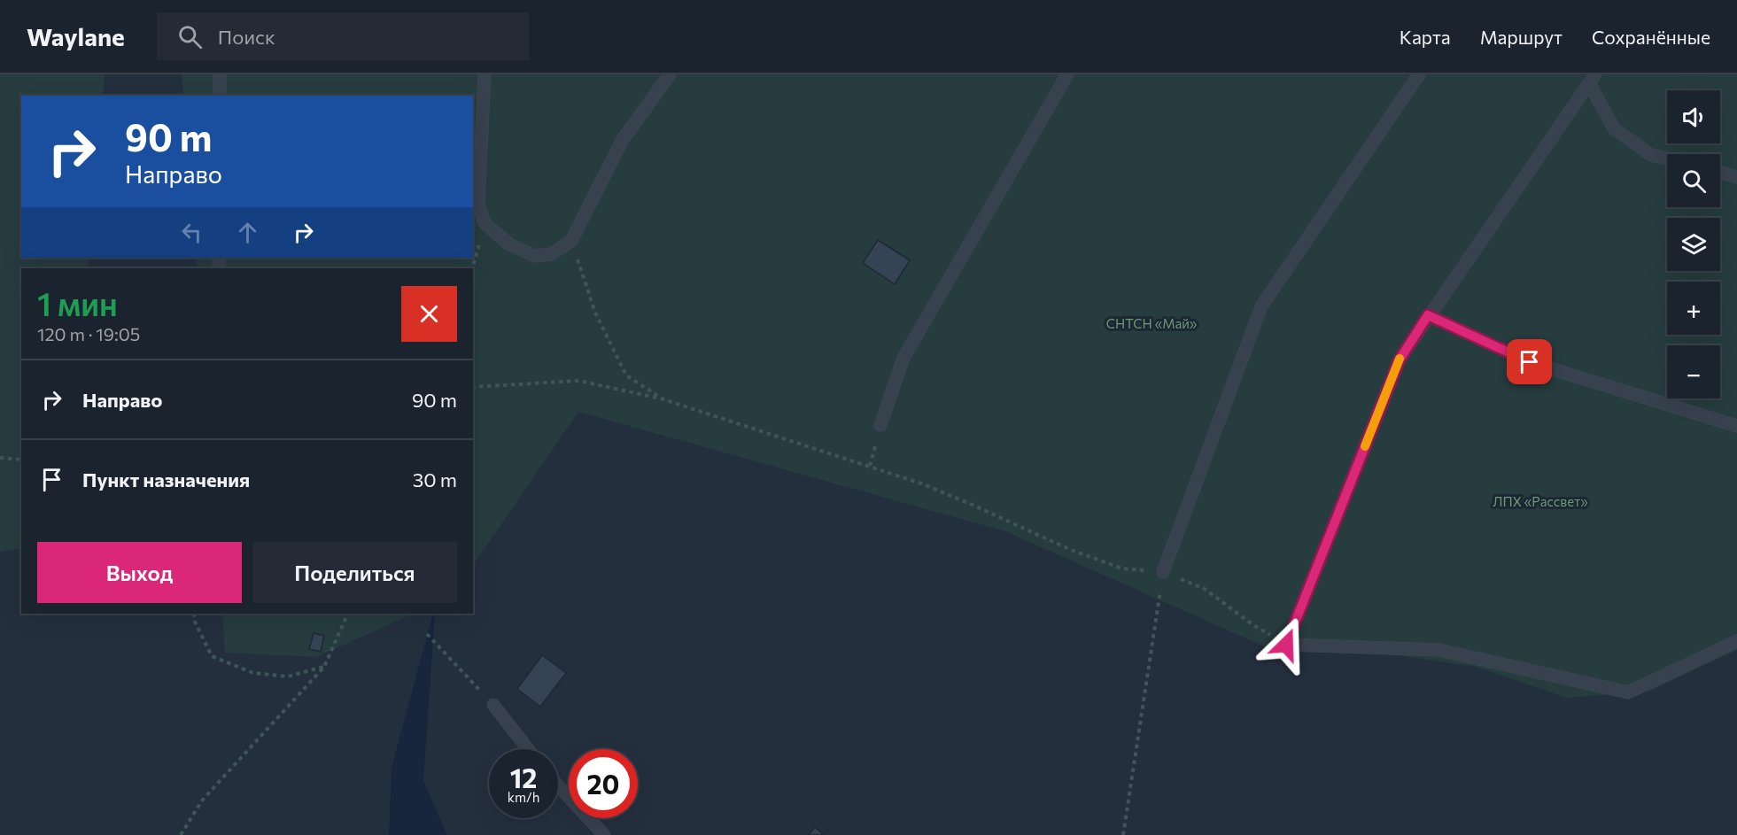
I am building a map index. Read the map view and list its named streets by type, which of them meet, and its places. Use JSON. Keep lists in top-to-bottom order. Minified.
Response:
{"parks":["СНТСН «Май»","ЛПХ «Рассвет»"],"page":{"header":"Waylane","search":"Поиск","nav":["Карта","Маршрут","Сохранённые"],"map_buttons":["+","−"],"turn":["90 m","Направо"],"heading":["1 мин","120 m · 19:05"],"list":[{"name":"Направо","value":"90 m"},{"name":"Пункт назначения","value":"30 m"}],"buttons":["Выход","Поделиться"],"speed":"12 km/h","limit":"20"}}
